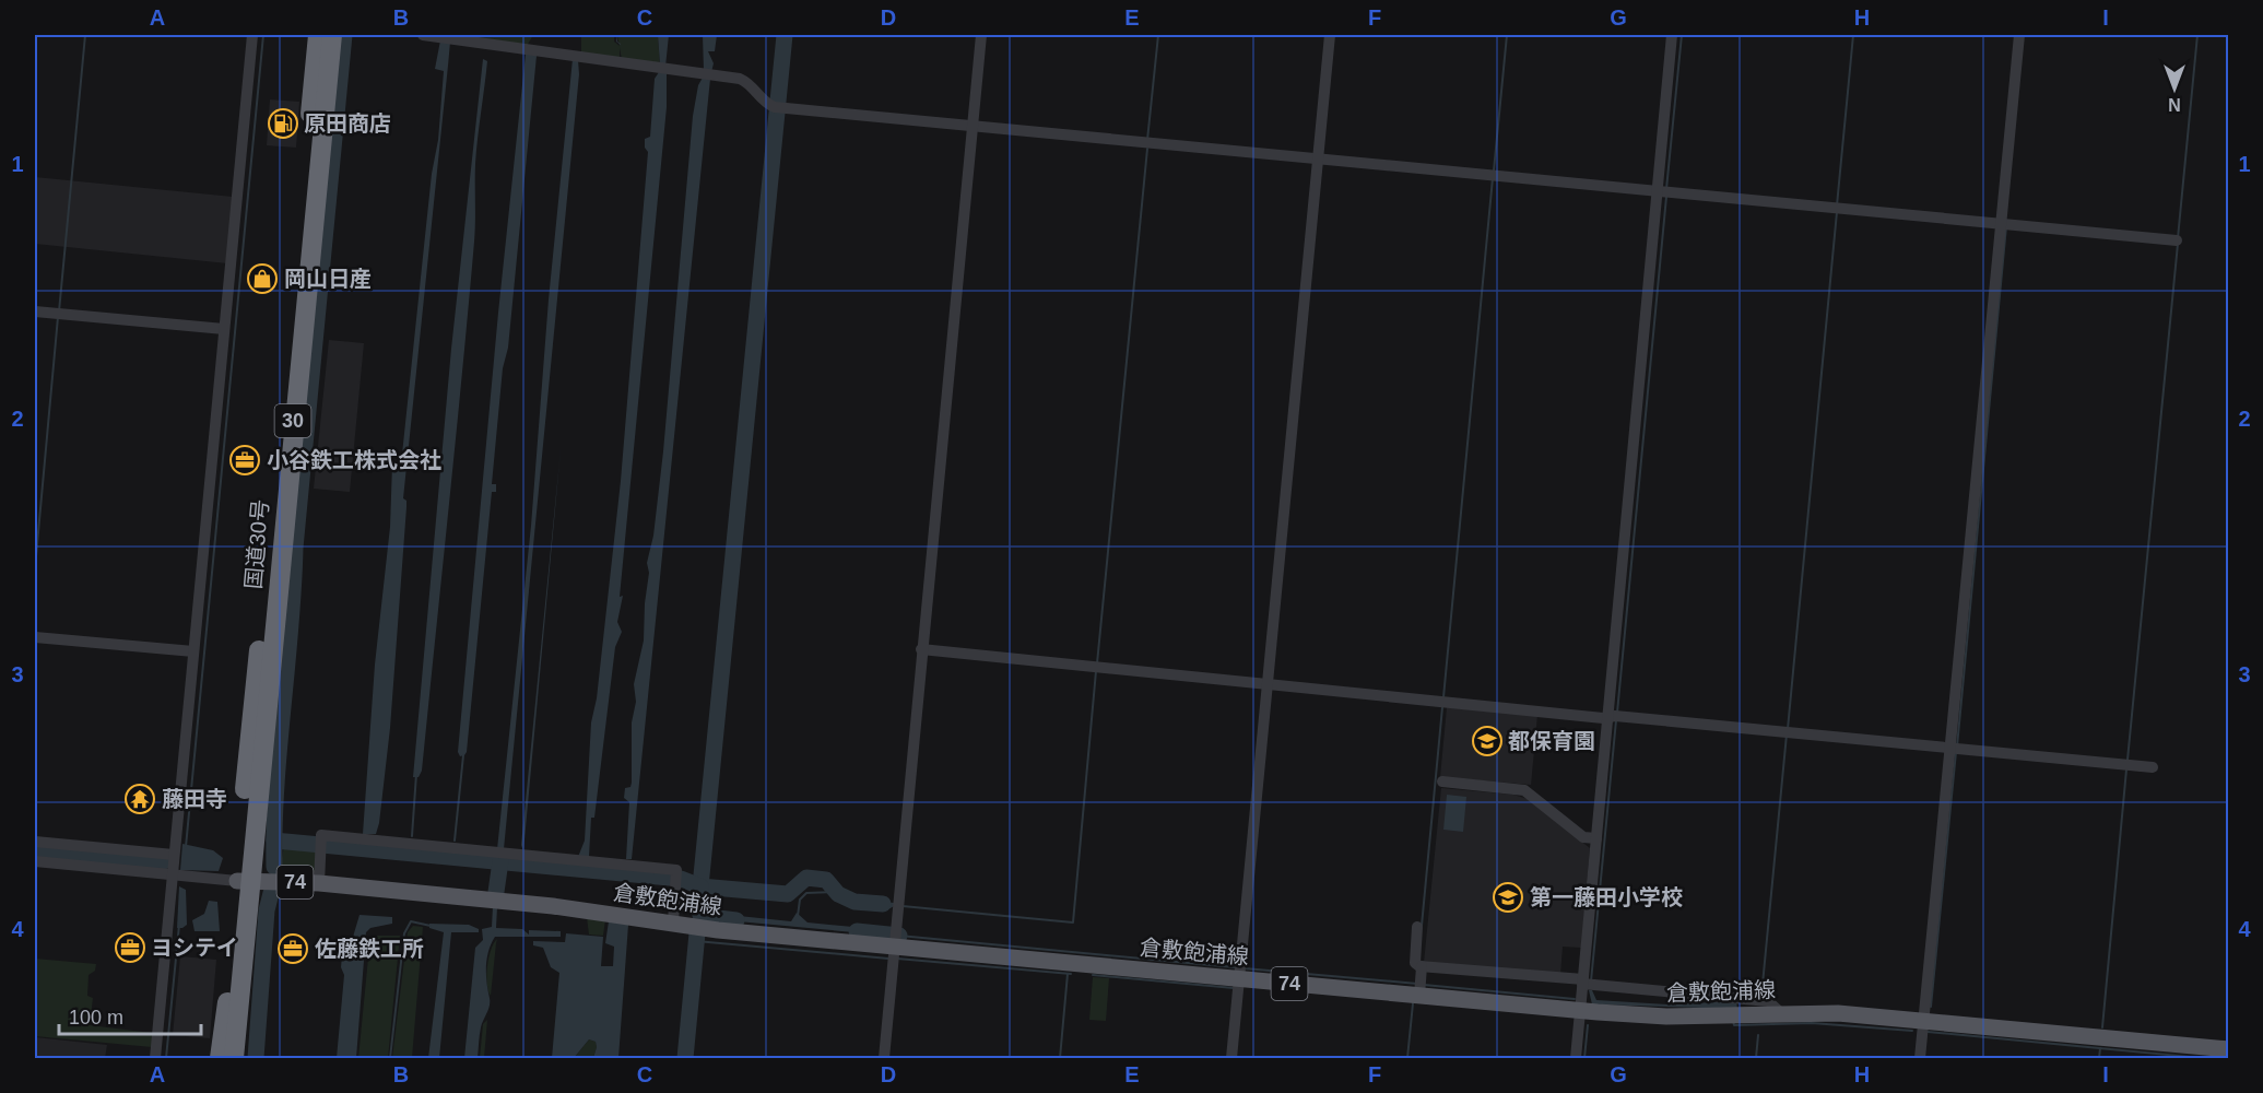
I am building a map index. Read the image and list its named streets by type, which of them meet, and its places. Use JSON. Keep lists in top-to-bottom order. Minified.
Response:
{"streets":{"highway":["30","国道30号"],"main road":["74","倉敷飽浦線"]},"crossings":[["国道30号","倉敷飽浦線"]],"places":{"fuel station":["原田商店"],"shop":["岡山日産"],"office":["小谷鉄工株式会社","ヨシテイ","佐藤鉄工所"],"school or university":["都保育園","第一藤田小学校"],"temple":["藤田寺"]},"scale_bar":"100 m","north":"bottom","grid":{"columns":["A","B","C","D","E","F","G","H","I"],"rows":["1","2","3","4"]}}
